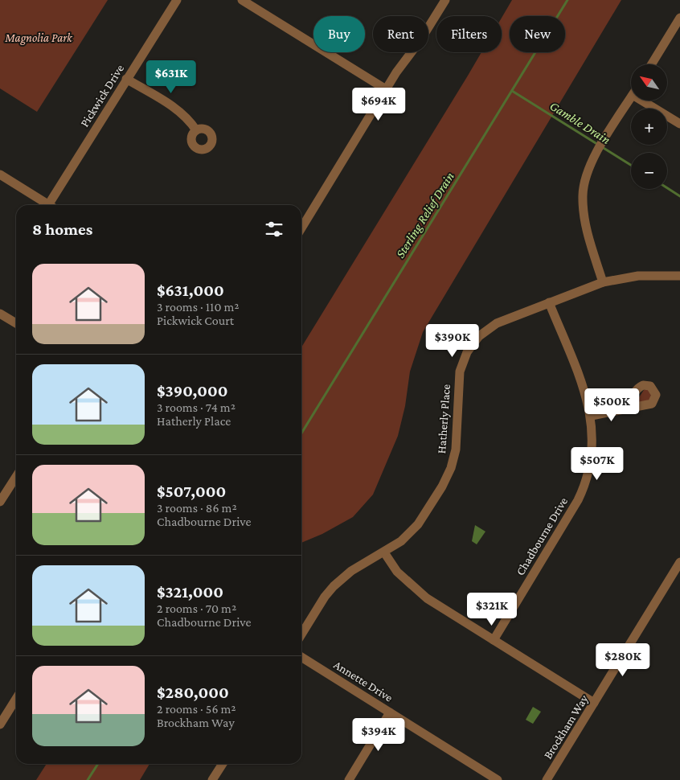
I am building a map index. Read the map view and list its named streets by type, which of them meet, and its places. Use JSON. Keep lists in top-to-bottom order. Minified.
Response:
{"streets":{"street":["Pickwick Drive","Hatherly Place","Chadbourne Drive","Annette Drive","Brockham Way"]},"crossings":[["Hatherly Place","Chadbourne Drive"]],"water":["Gamble Drain","Sterling Relief Drain"],"parks":["Magnolia Park"],"north":"top left","page":{"chip":["Buy","Rent","Filters","New"],"price":["$631K","$694K","$390K","$500K","$507K","$321K","$280K","$394K"],"map_buttons":["+","−"],"heading":"8 homes","list":[{"name":"$631,000","note":"3 rooms · 110 m² · Pickwick Court"},{"name":"$390,000","note":"3 rooms · 74 m² · Hatherly Place"},{"name":"$507,000","note":"3 rooms · 86 m² · Chadbourne Drive"},{"name":"$321,000","note":"2 rooms · 70 m² · Chadbourne Drive"},{"name":"$280,000","note":"2 rooms · 56 m² · Brockham Way"}]}}
